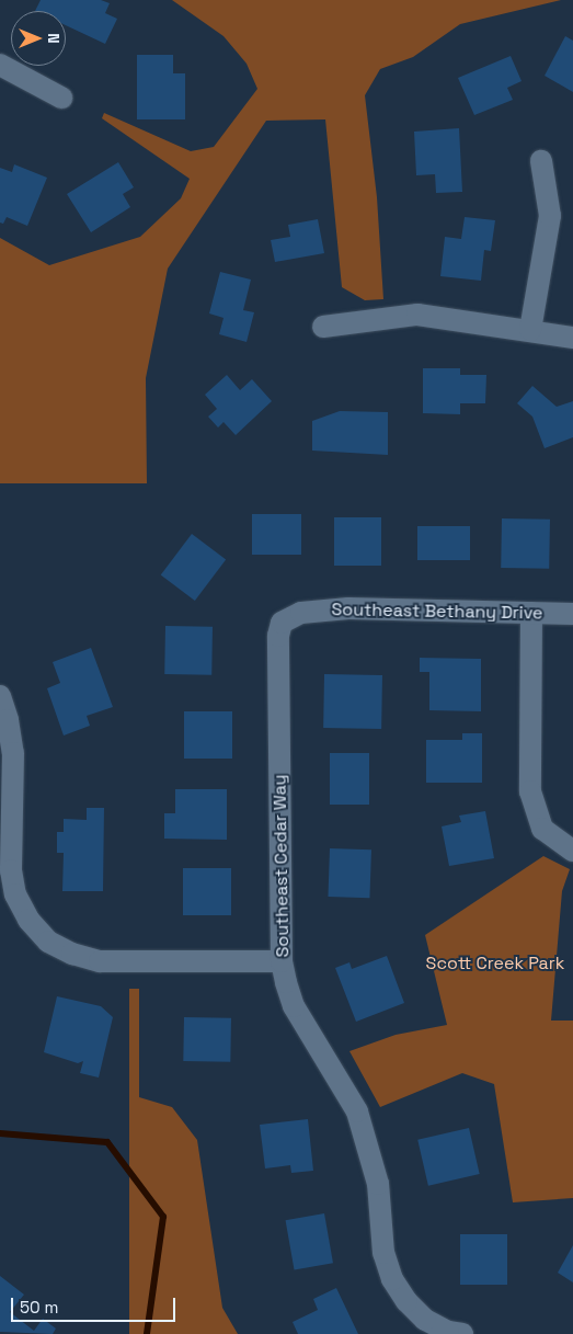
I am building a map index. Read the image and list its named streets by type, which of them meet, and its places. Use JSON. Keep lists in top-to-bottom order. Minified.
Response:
{"streets":{"street":["Southeast Bethany Drive","Southeast Cedar Way"]},"crossings":[["Southeast Bethany Drive","Southeast Cedar Way"]],"parks":["Scott Creek Park"],"scale_bar":"50 m","north":"right"}
